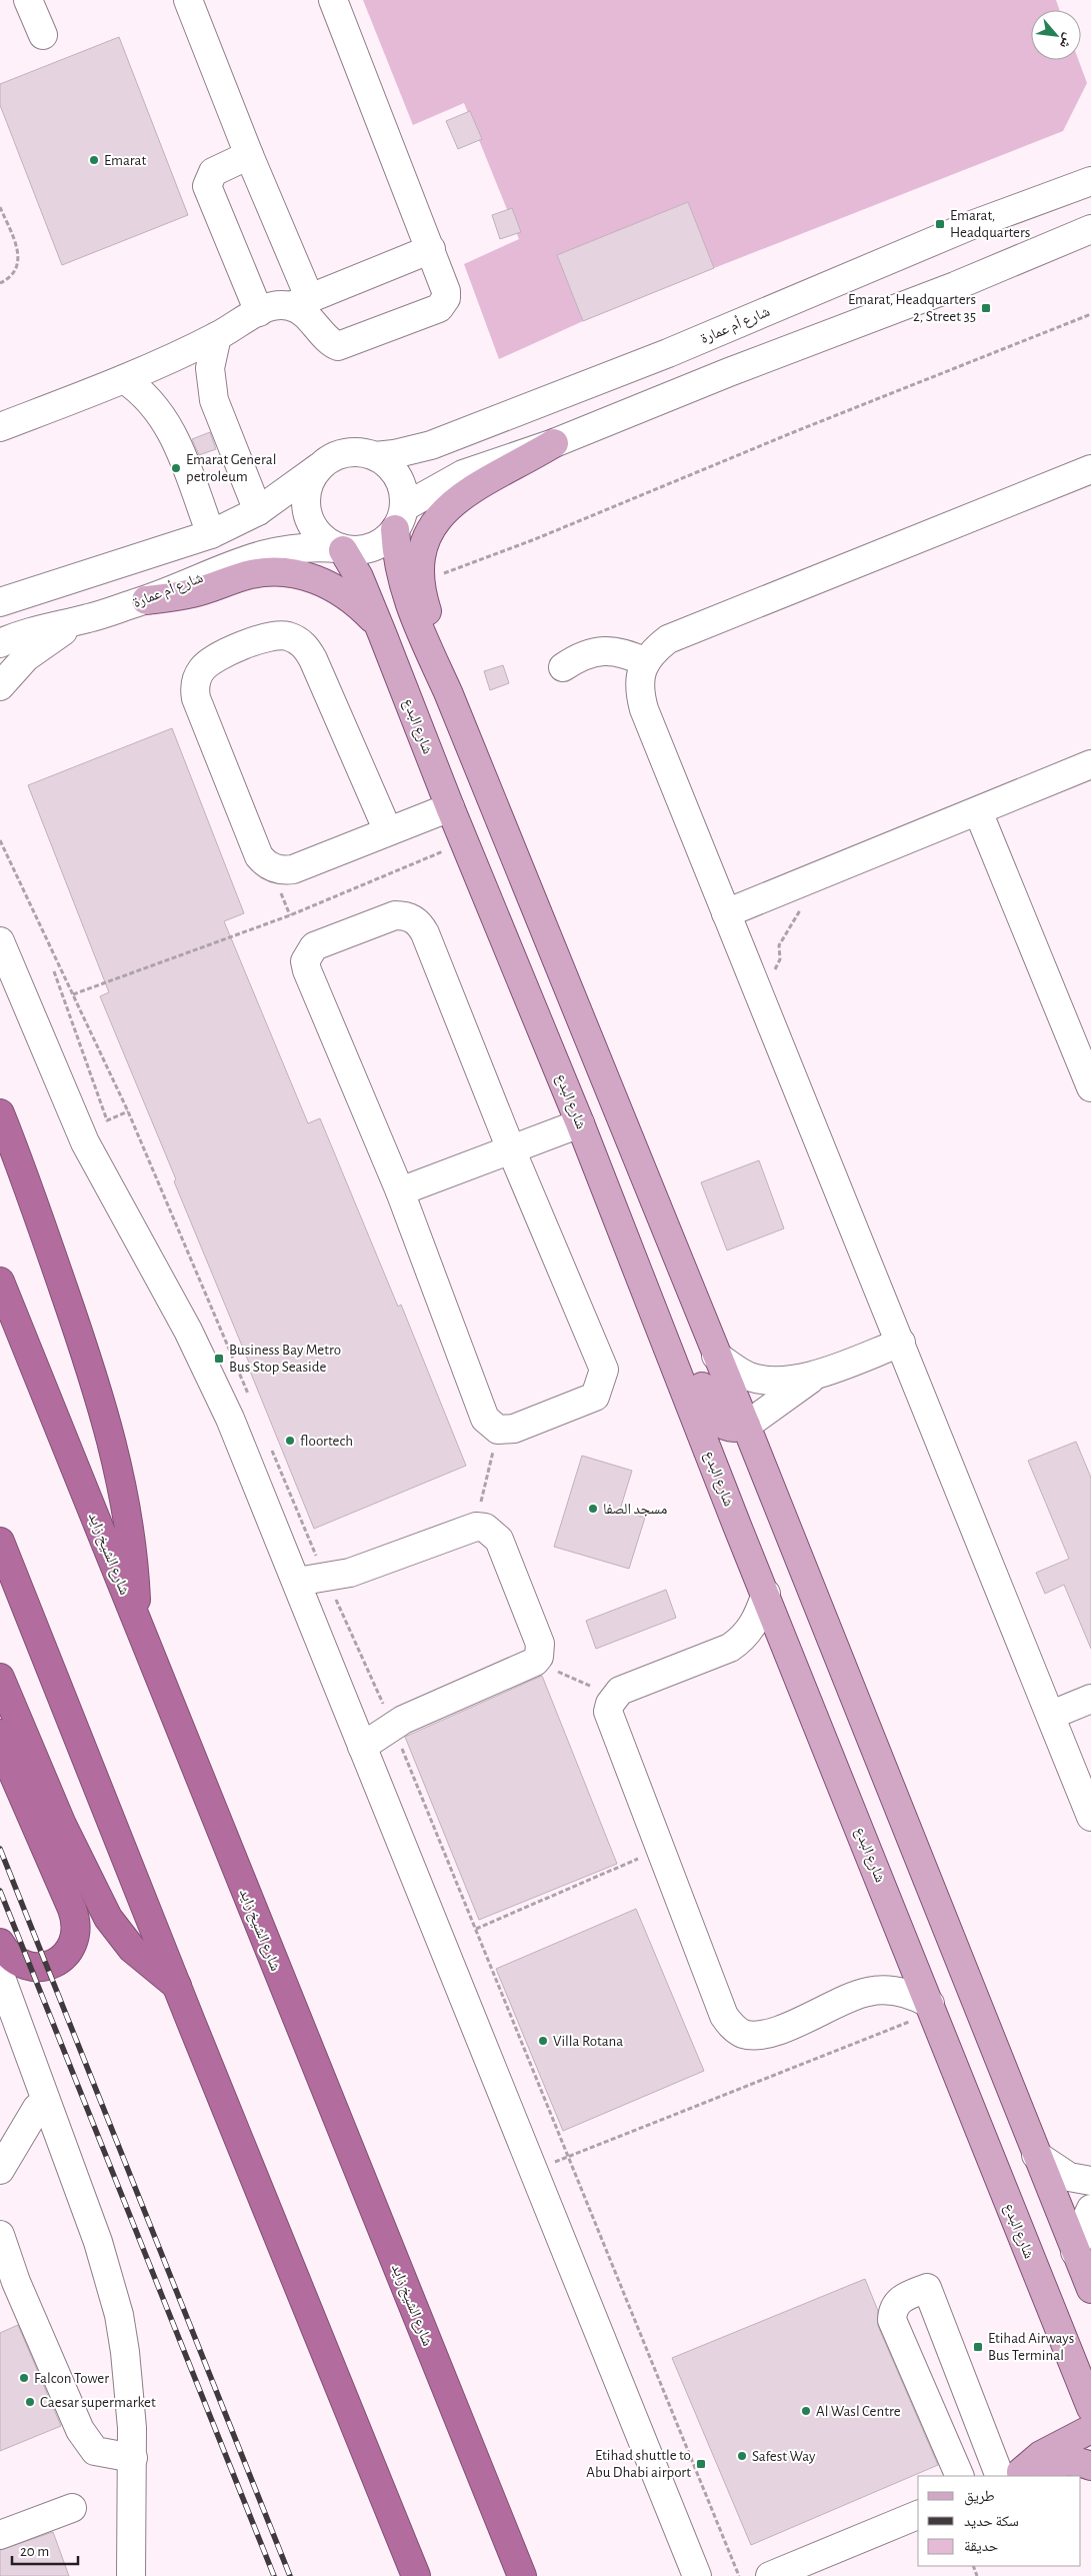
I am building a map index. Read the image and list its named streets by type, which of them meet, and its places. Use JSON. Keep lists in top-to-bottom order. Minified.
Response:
{"streets":{"highway":["شارع الشيخ زايد"],"main road":["شارع البدع"],"street":["شارع أم عمارة"]},"crossings":[["شارع أم عمارة","شارع البدع"]],"places":{"other":["Emarat","Emarat General petroleum","floortech","مسجد الصفا","Villa Rotana","Falcon Tower","Caesar supermarket","Al Wasl Centre","Safest Way"],"transit":["Emarat, Headquarters","Emarat, Headquarters 2, Street 35","Business Bay Metro Bus Stop Seaside","Etihad Airways Bus Terminal","Etihad shuttle to Abu Dhabi airport"]},"legend":["طريق","سكة حديد","حديقة"],"scale_bar":"20 m","north":"bottom right"}
